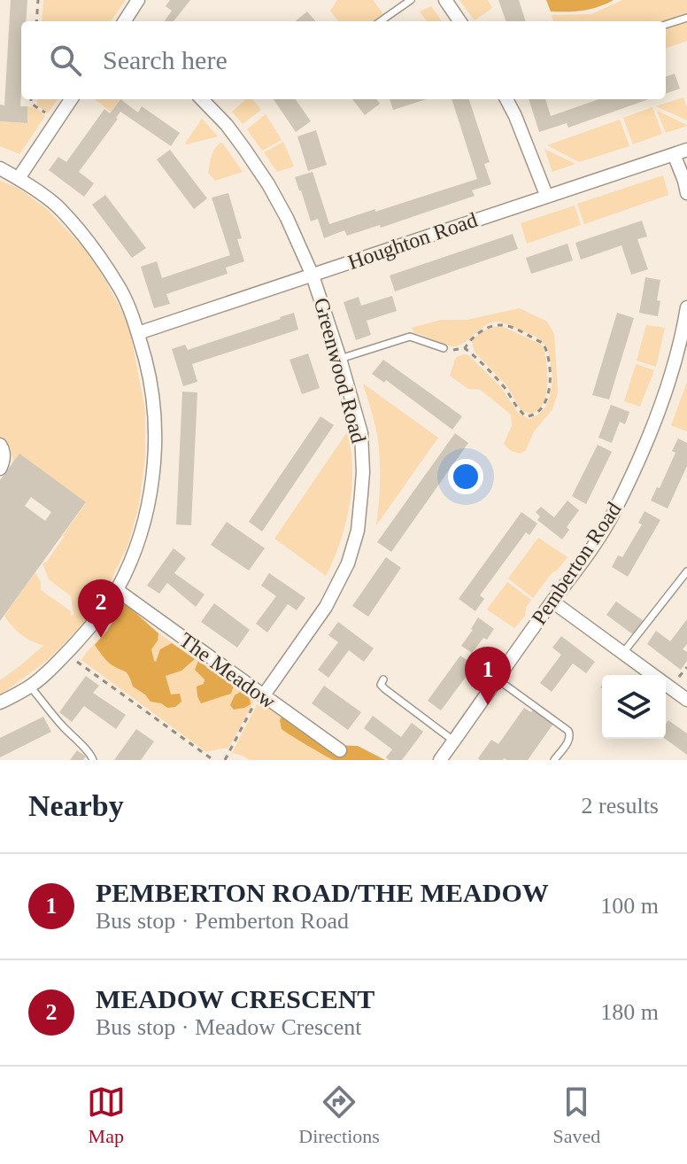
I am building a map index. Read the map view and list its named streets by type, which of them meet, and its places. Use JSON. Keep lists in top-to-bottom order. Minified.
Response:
{"streets":{"street":["Houghton Road","Greenwood Road","Pemberton Road","The Meadow"]},"crossings":[["Houghton Road","Greenwood Road"],["Greenwood Road","The Meadow"]],"page":{"search":"Search here","pins":["2","1"],"heading":["Nearby","2 results"],"list":[{"mark":"1","name":"PEMBERTON ROAD/THE MEADOW","note":"Bus stop · Pemberton Road","value":"100 m"},{"mark":"2","name":"MEADOW CRESCENT","note":"Bus stop · Meadow Crescent","value":"180 m"}],"nav":["Map","Directions","Saved"]}}
